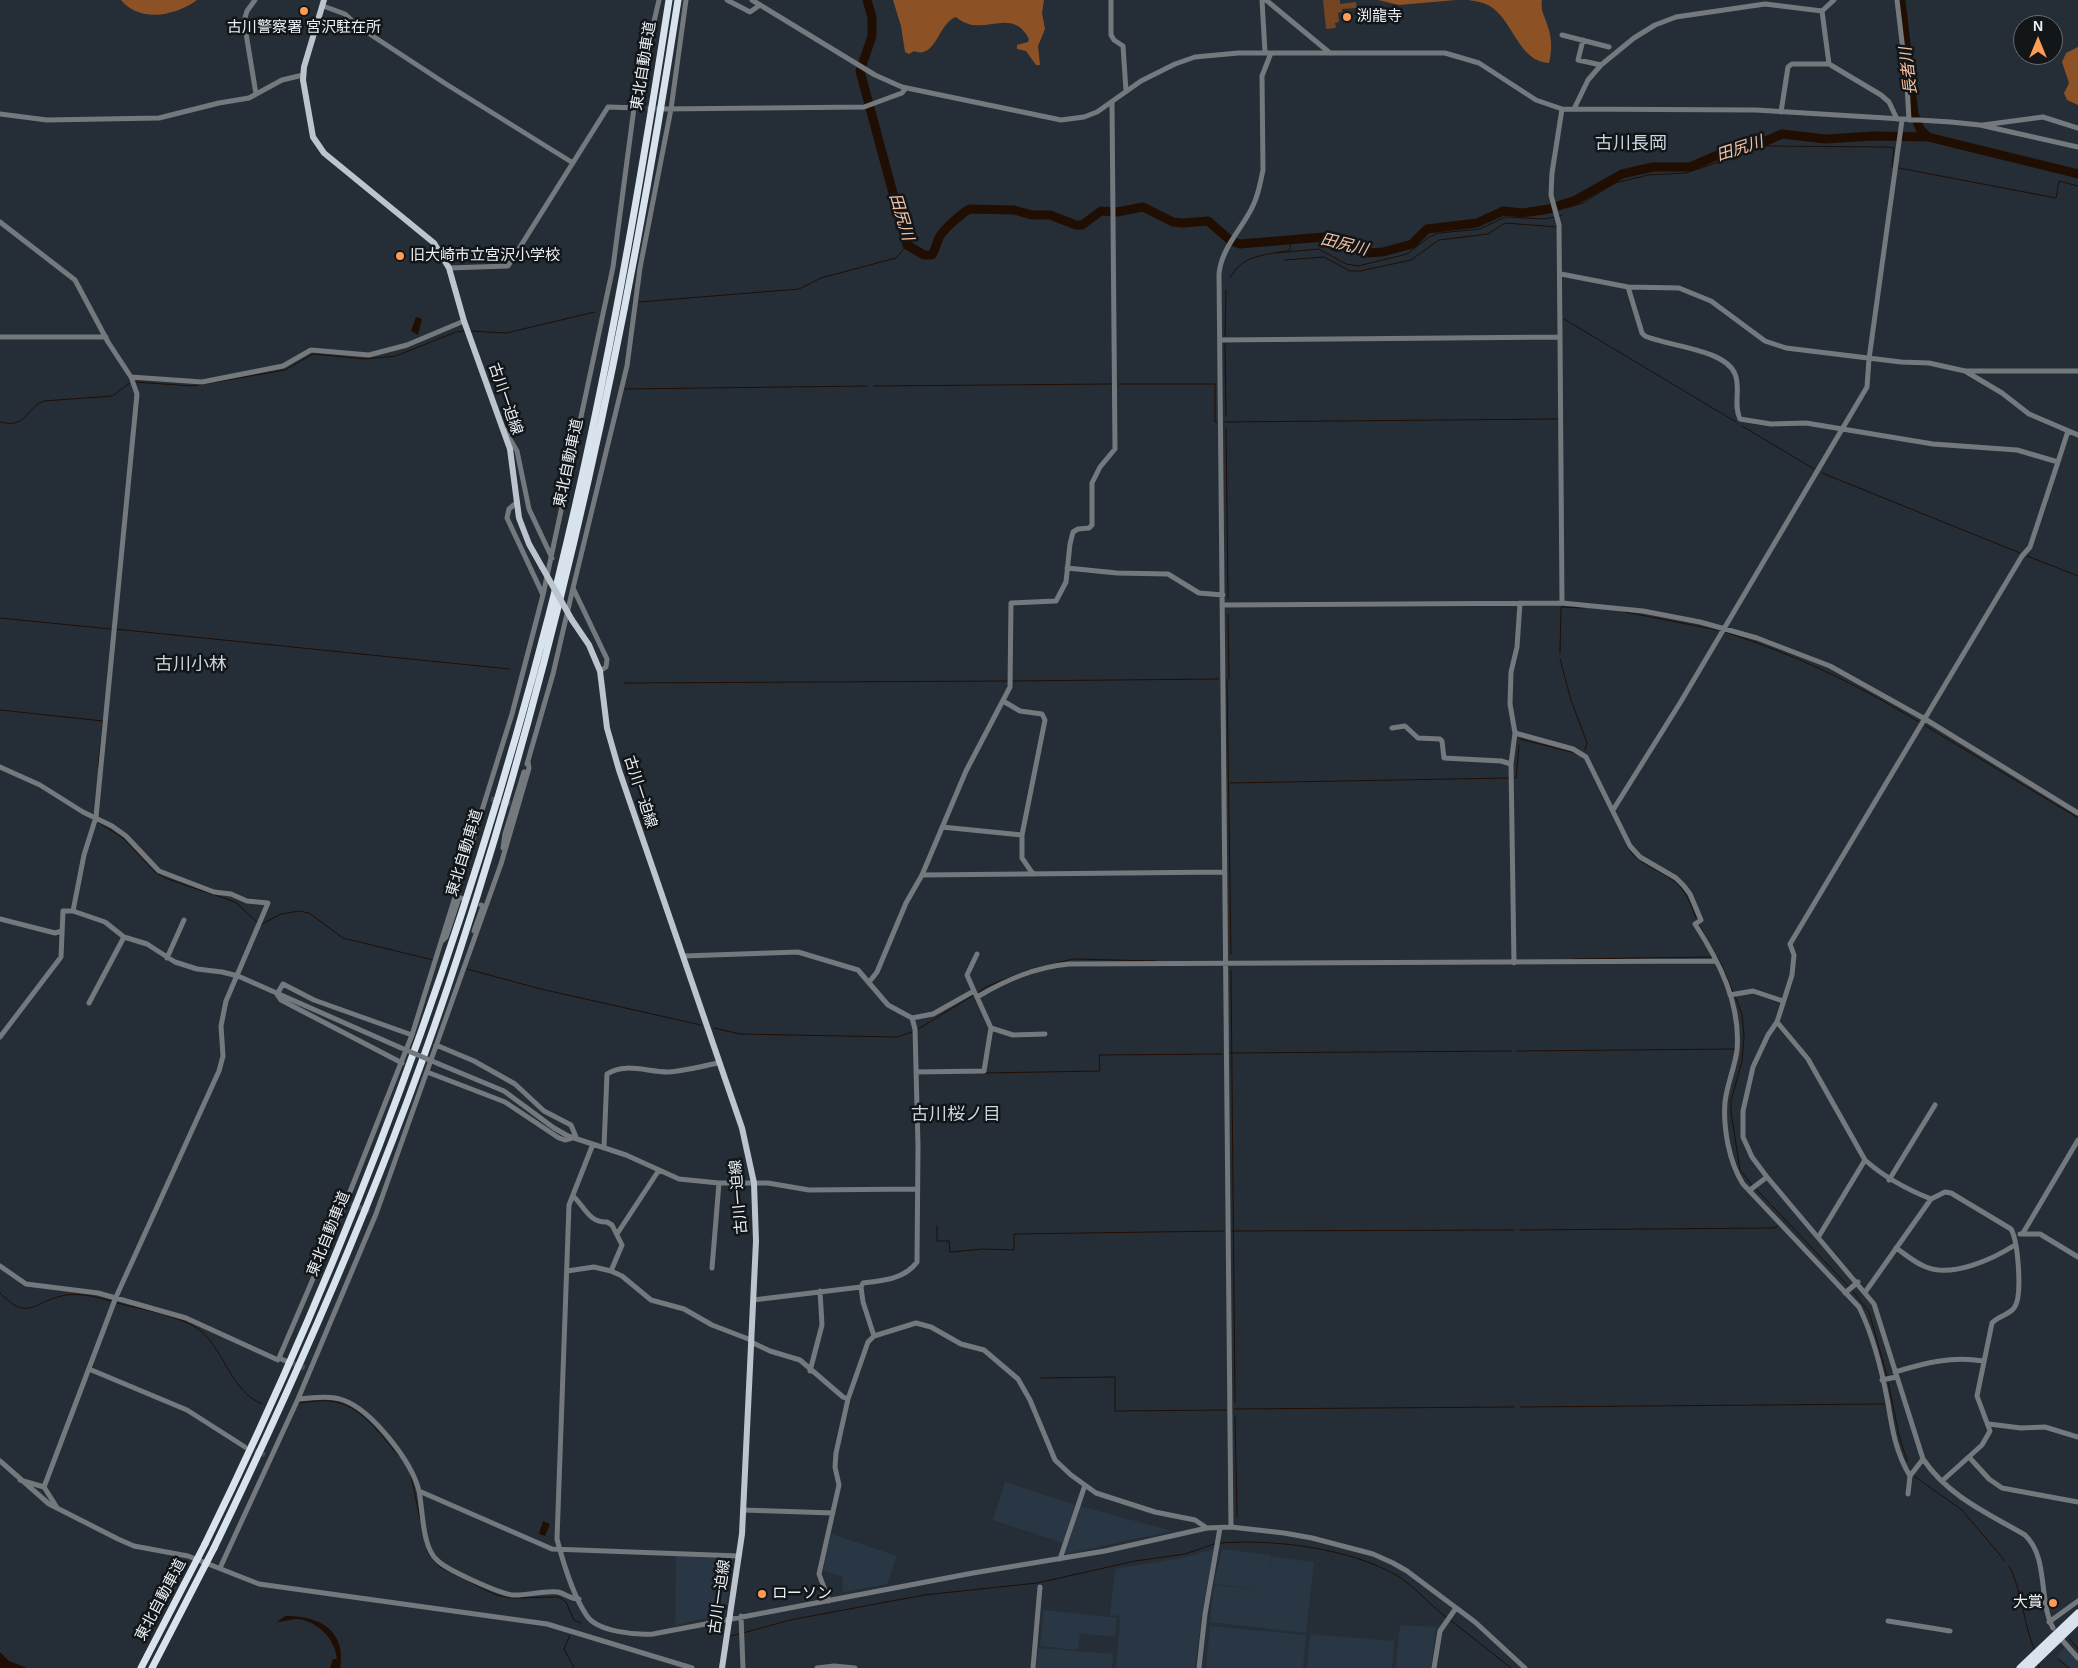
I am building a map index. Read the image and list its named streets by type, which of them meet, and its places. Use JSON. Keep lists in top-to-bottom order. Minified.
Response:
{"streets":{"highway":["東北自動車道"],"main road":["古川一迫線"]},"districts":["古川長岡","古川小林","古川桜ノ目"],"water":["長者川","田尻川"],"places":["古川警察署 宮沢駐在所","渕龍寺","旧大崎市立宮沢小学校","ローソン","大賞"],"north":"top"}
